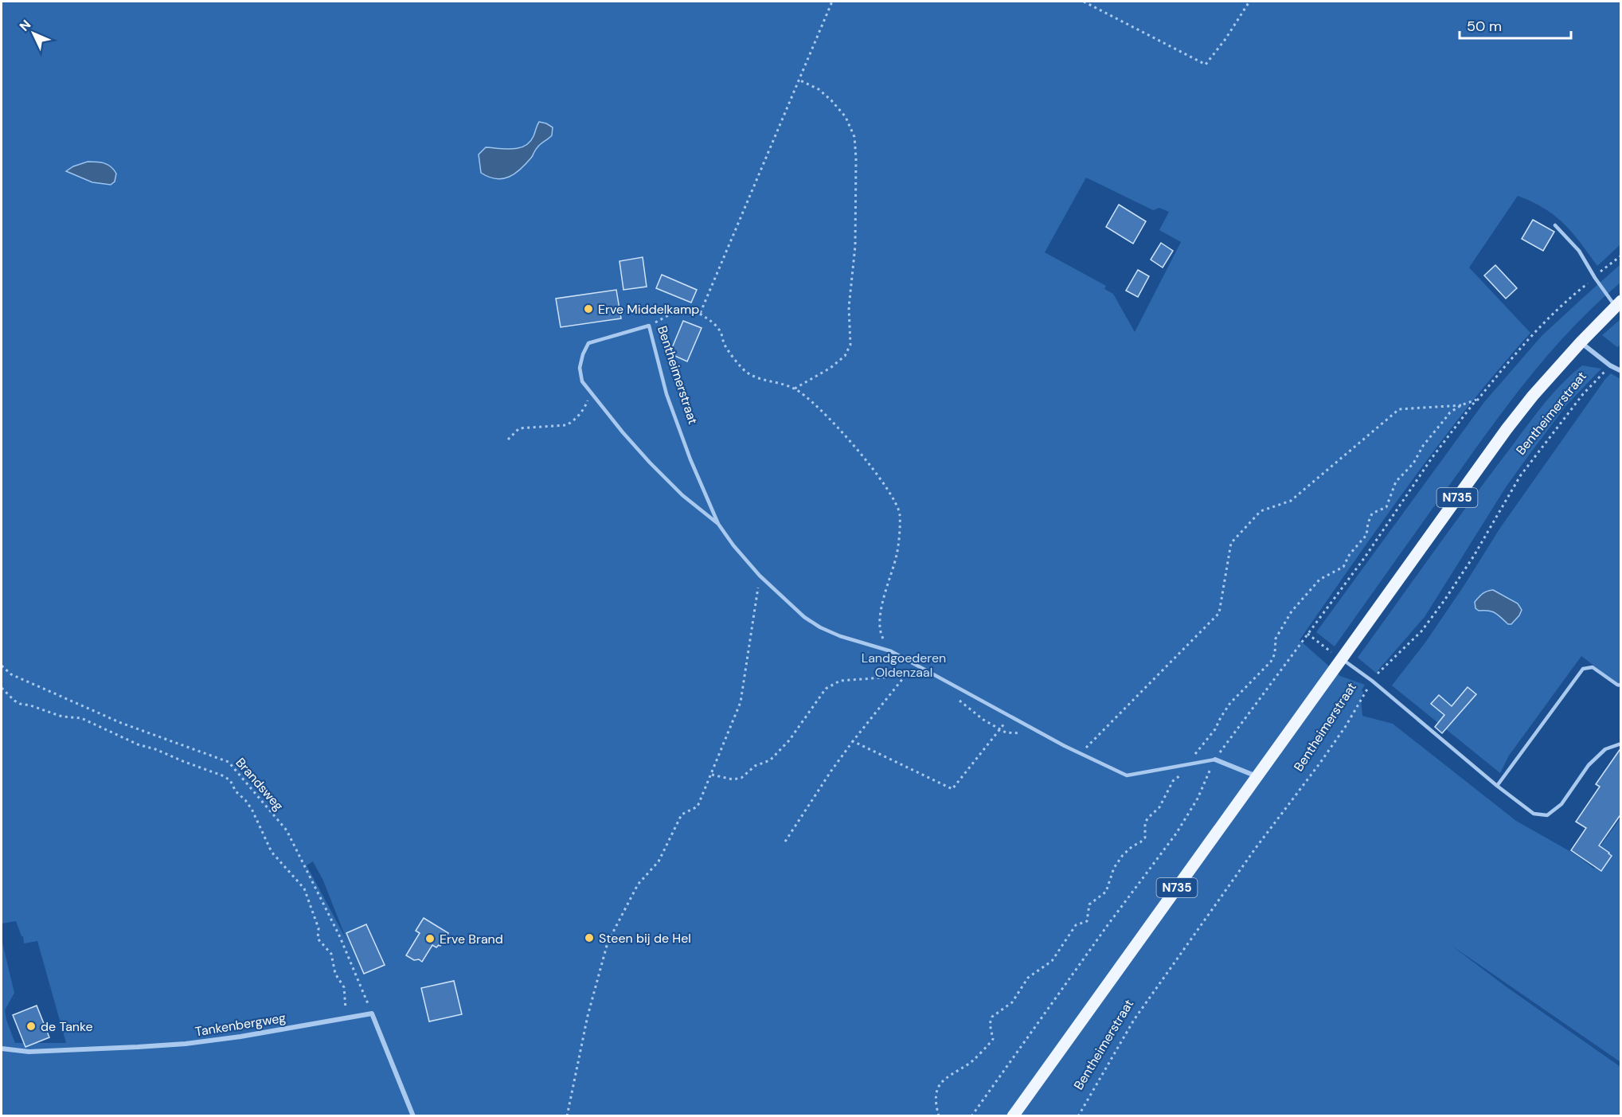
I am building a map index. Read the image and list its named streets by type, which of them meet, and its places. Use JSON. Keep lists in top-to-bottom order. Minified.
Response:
{"streets":{"main road":["Bentheimerstraat","N735"],"street":["Tankenbergweg"],"path":["Brandsweg"]},"crossings":[["Brandsweg","Tankenbergweg"]],"parks":["Landgoederen Oldenzaal"],"places":["Erve Middelkamp","Steen bij de Hel","Erve Brand","de Tanke"],"scale_bar":"50 m","north":"top left"}
